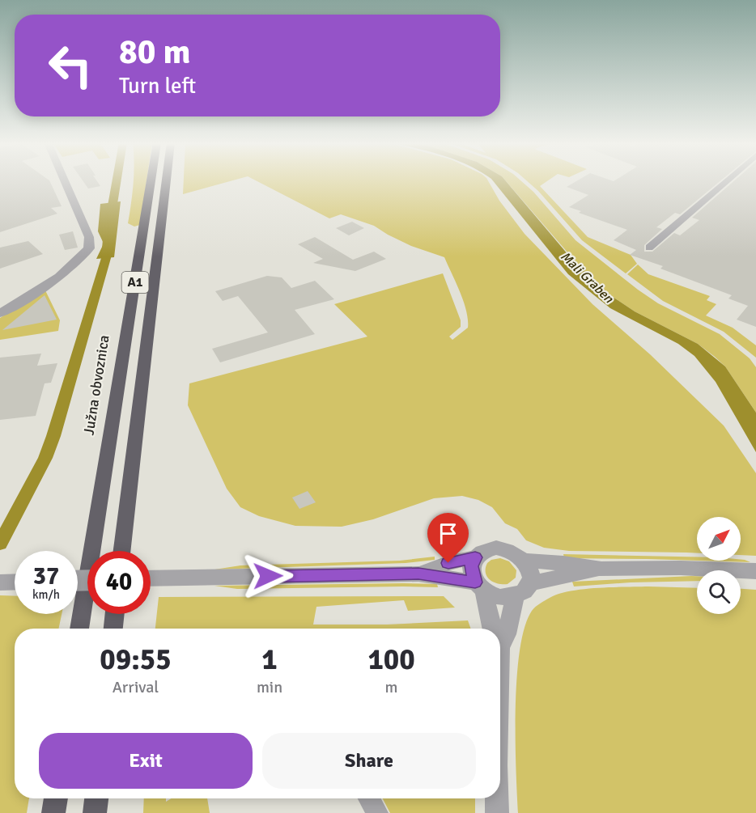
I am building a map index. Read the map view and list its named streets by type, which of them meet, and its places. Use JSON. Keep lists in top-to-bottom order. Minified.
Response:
{"streets":{"highway":["A1","Južna obvoznica"]},"water":["Mali Graben"],"north":"top right","page":{"turn":["80 m","Turn left"],"speed":"37 km/h","limit":"40","eta":["09:55","Arrival","1","min","100","m"],"buttons":["Exit","Share"]}}
